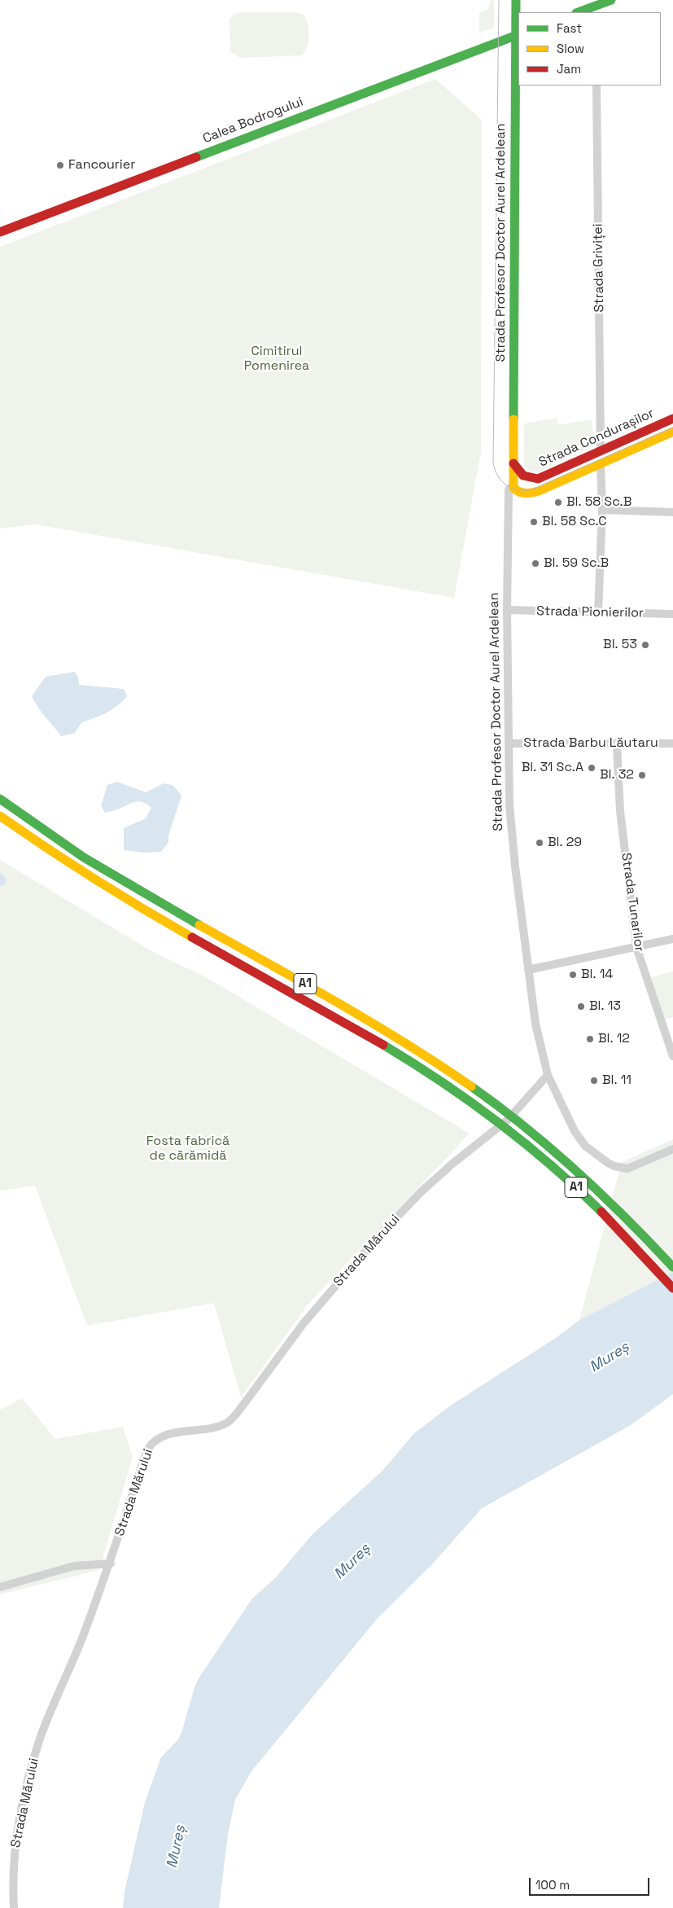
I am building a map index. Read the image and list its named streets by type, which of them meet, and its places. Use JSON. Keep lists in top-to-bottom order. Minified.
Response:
{"streets":{"main road":["Calea Bodrogului","Strada Profesor Doctor Aurel Ardelean","Strada Condurașilor","A1"],"street":["Strada Griviței","Strada Pionierilor","Strada Barbu Lăutaru","Strada Tunarilor","Strada Mărului"]},"crossings":[["Calea Bodrogului","Strada Profesor Doctor Aurel Ardelean"],["Strada Profesor Doctor Aurel Ardelean","Strada Condurașilor"],["Strada Profesor Doctor Aurel Ardelean","Strada Pionierilor"],["Strada Profesor Doctor Aurel Ardelean","Strada Barbu Lăutaru"],["Strada Profesor Doctor Aurel Ardelean","Strada Mărului"],["Strada Griviței","Strada Condurașilor"],["Strada Barbu Lăutaru","Strada Tunarilor"]],"water":["Mureș"],"parks":["Cimitirul Pomenirea","Fosta fabrică de cărămidă"],"places":["Fancourier","Bl. 58 Sc.B","Bl. 58 Sc.C","Bl. 59 Sc.B","Bl. 53","Bl. 31 Sc.A","Bl. 32","Bl. 29","Bl. 14","Bl. 13","Bl. 12","Bl. 11"],"legend":["Fast","Slow","Jam"],"scale_bar":"100 m"}
